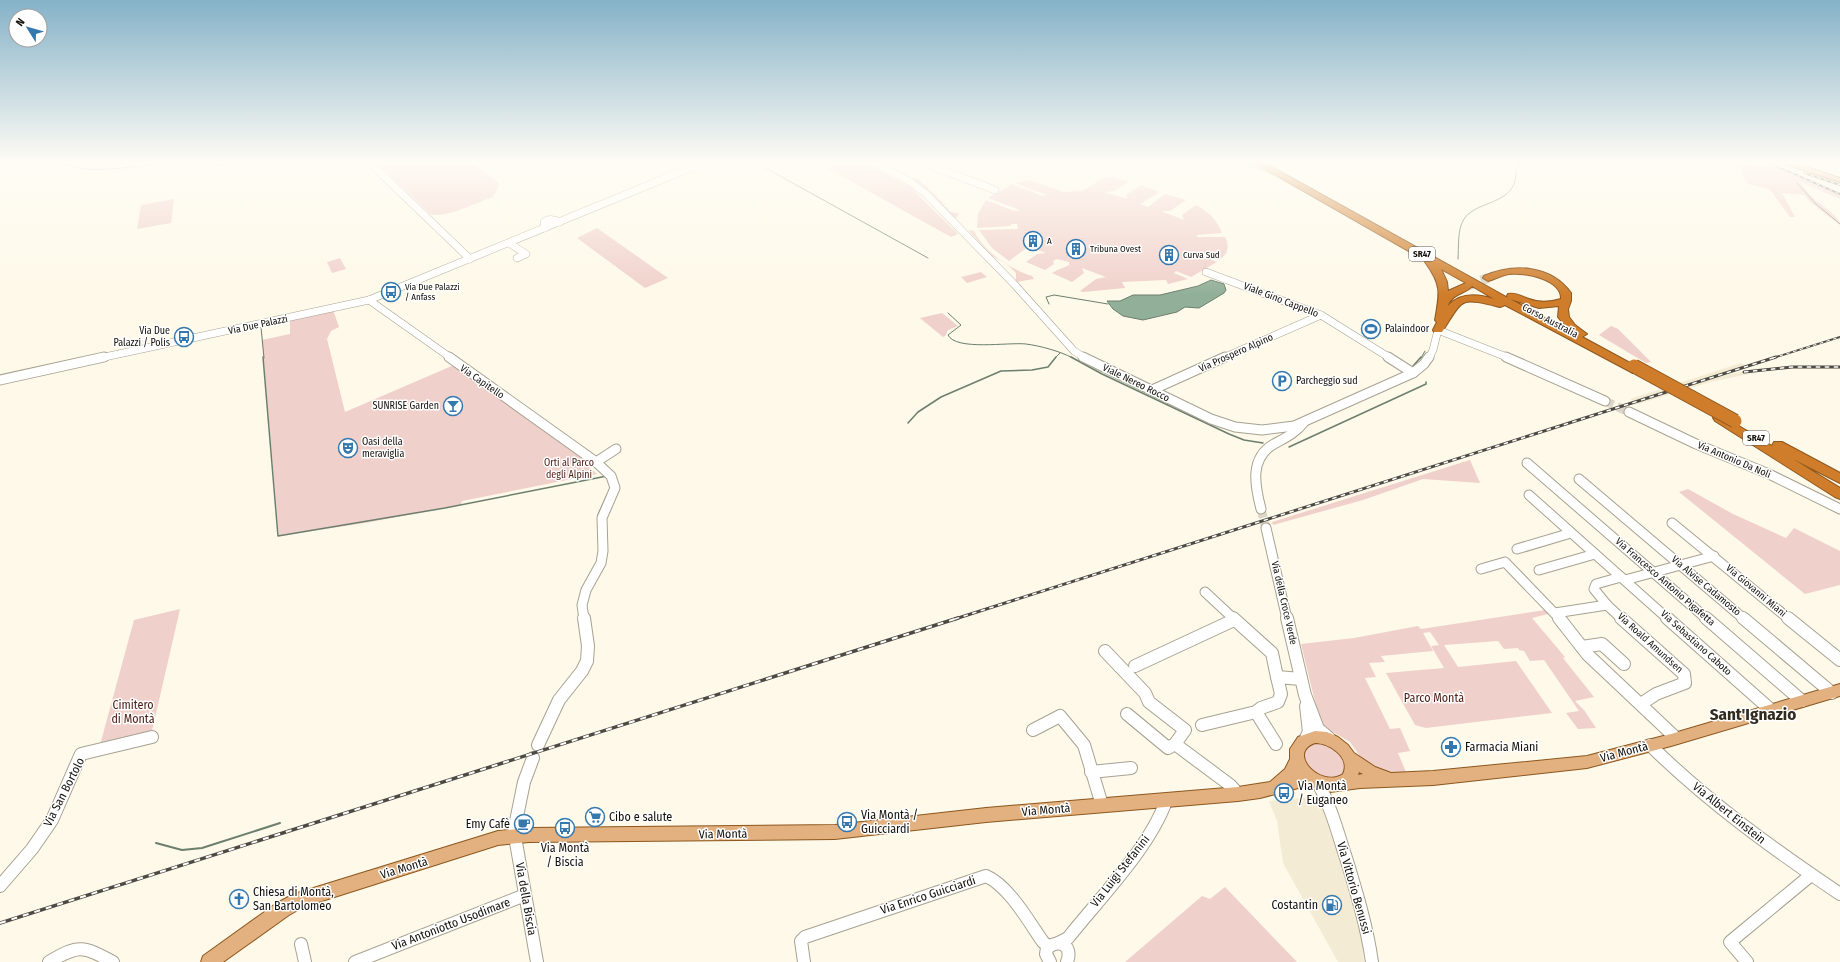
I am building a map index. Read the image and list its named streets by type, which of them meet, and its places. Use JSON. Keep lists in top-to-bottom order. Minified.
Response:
{"streets":{"highway":["SR47","Corso Australia"],"main road":["Via Montà"],"street":["Viale Gino Cappello","Via Due Palazzi","Via Prospero Alpino","Via Capitello","Viale Nereo Rocco","Via Antonio Da Noli","Via Francesco Antonio Pigafetta","Via Alvise Cadamosto","Via Giovanni Miani","Via della Croce Verde","Via Roald Amundsen","Via Sebastiano Caboto","Via San Bortolo","Via Albert Einstein","Via Luigi Stefanini","Via Vittorio Benussi","Via Enrico Guicciardi","Via della Biscia","Via Antoniotto Usodimare"]},"crossings":[["Viale Gino Cappello","Via Prospero Alpino"],["Viale Gino Cappello","Viale Nereo Rocco"],["Via Due Palazzi","Via Capitello"],["Via Prospero Alpino","Viale Nereo Rocco"],["Via Francesco Antonio Pigafetta","Via Montà"],["Via Alvise Cadamosto","Via Montà"],["Via della Croce Verde","Via Montà"],["Via della Croce Verde","Via Vittorio Benussi"],["Via Roald Amundsen","Via Sebastiano Caboto"],["Via Sebastiano Caboto","Via Montà"],["Via Montà","Via Albert Einstein"],["Via Montà","Via Luigi Stefanini"],["Via Montà","Via Vittorio Benussi"],["Via Montà","Via della Biscia"],["Via Luigi Stefanini","Via Enrico Guicciardi"],["Via della Biscia","Via Antoniotto Usodimare"]],"districts":["Sant'Ignazio"],"parks":["Orti al Parco degli Alpini","Parco Montà","Cimitero di Montà"],"places":{"building":["A","Tribuna Ovest","Curva Sud"],"bus stop":["Via Due Palazzi / Anfass","Via Due Palazzi / Polis","Via Montà / Euganeo","Via Montà / Guicciardi","Via Montà / Biscia"],"sports":["Palaindoor"],"parking":["Parcheggio sud"],"bar":["SUNRISE Garden"],"theatre":["Oasi della meraviglia"],"pharmacy":["Farmacia Miani"],"supermarket":["Cibo e salute"],"cafe":["Emy Cafè"],"church":["Chiesa di Montà, San Bartolomeo"],"fuel station":["Costantin"]},"north":"top left"}
